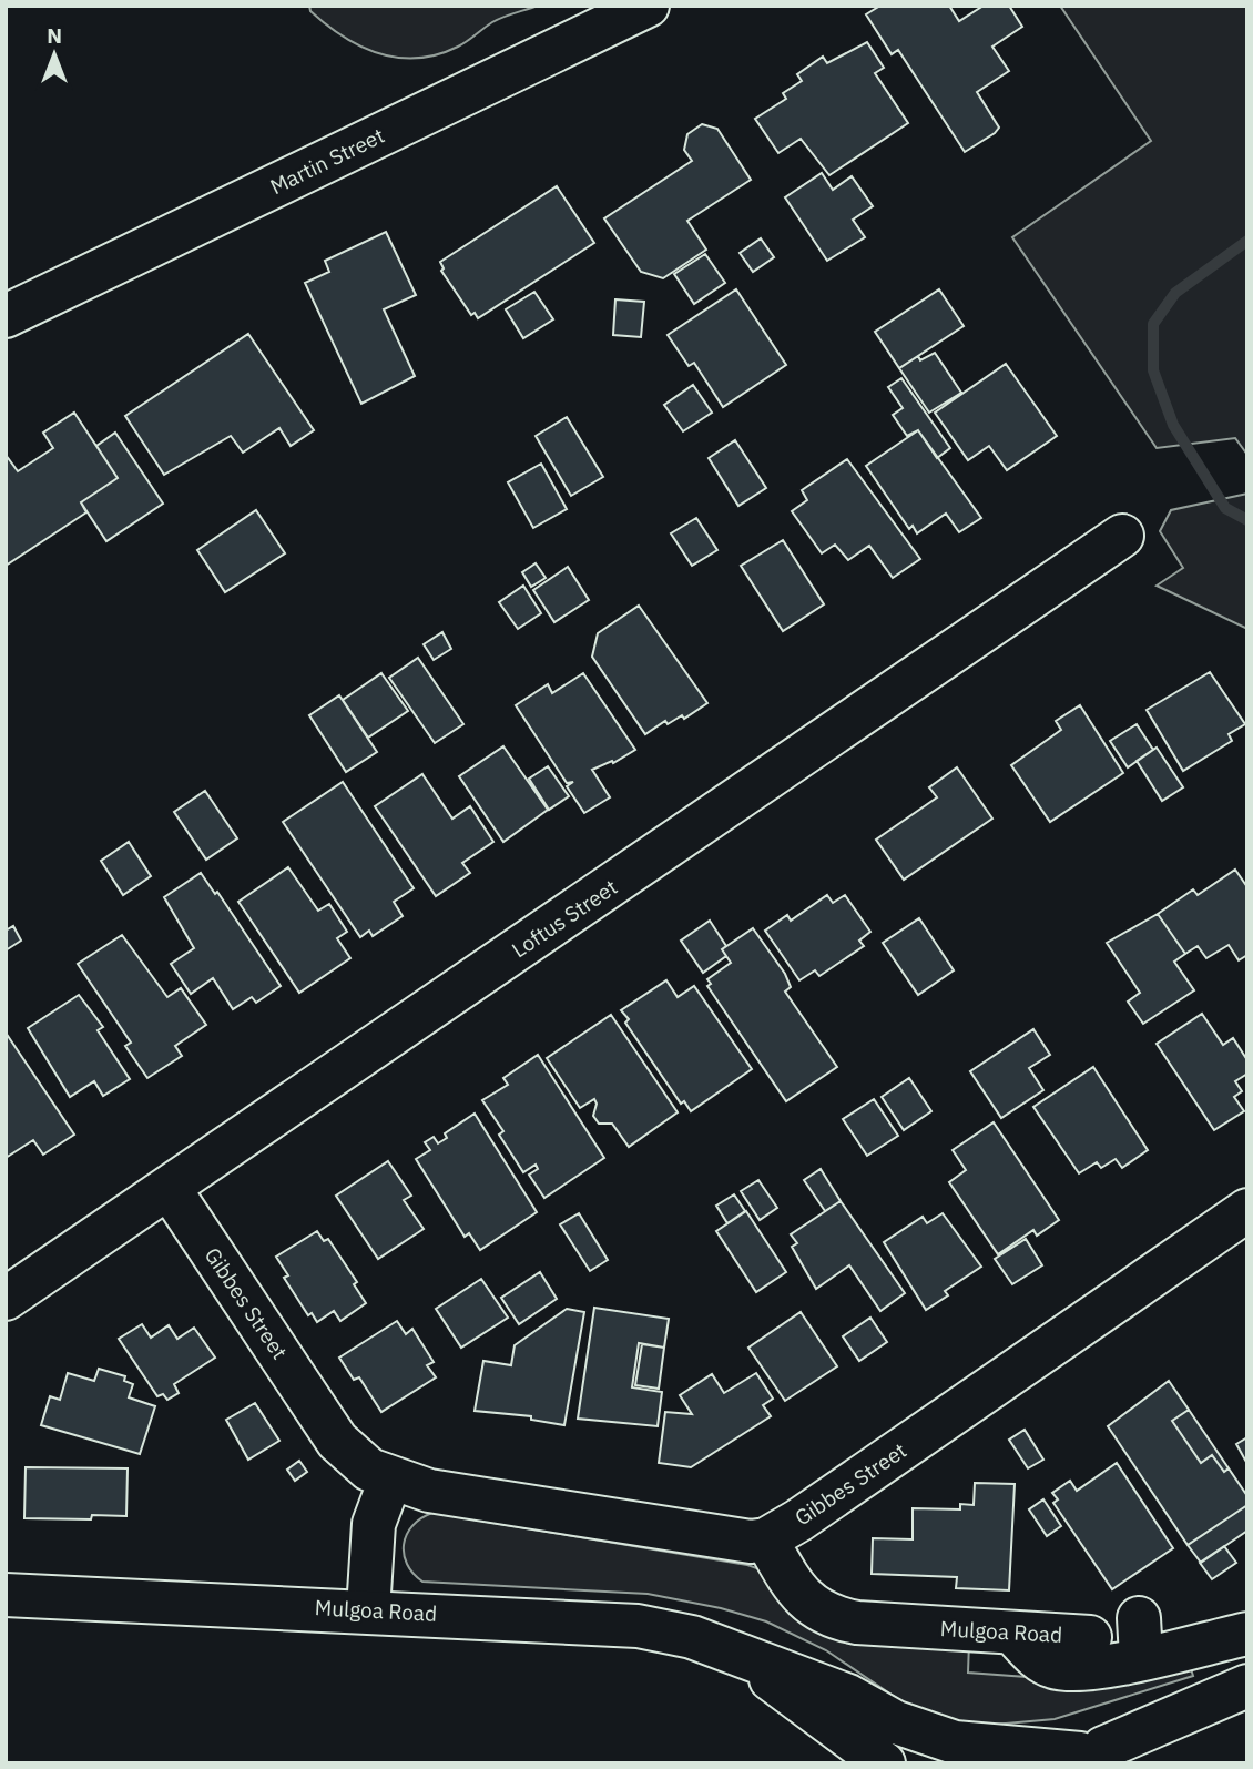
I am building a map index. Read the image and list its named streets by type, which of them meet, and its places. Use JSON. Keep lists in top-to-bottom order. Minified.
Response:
{"streets":{"street":["Martin Street","Loftus Street","Gibbes Street","Mulgoa Road"]},"crossings":[["Loftus Street","Gibbes Street"],["Gibbes Street","Mulgoa Road"]],"north":"top"}
